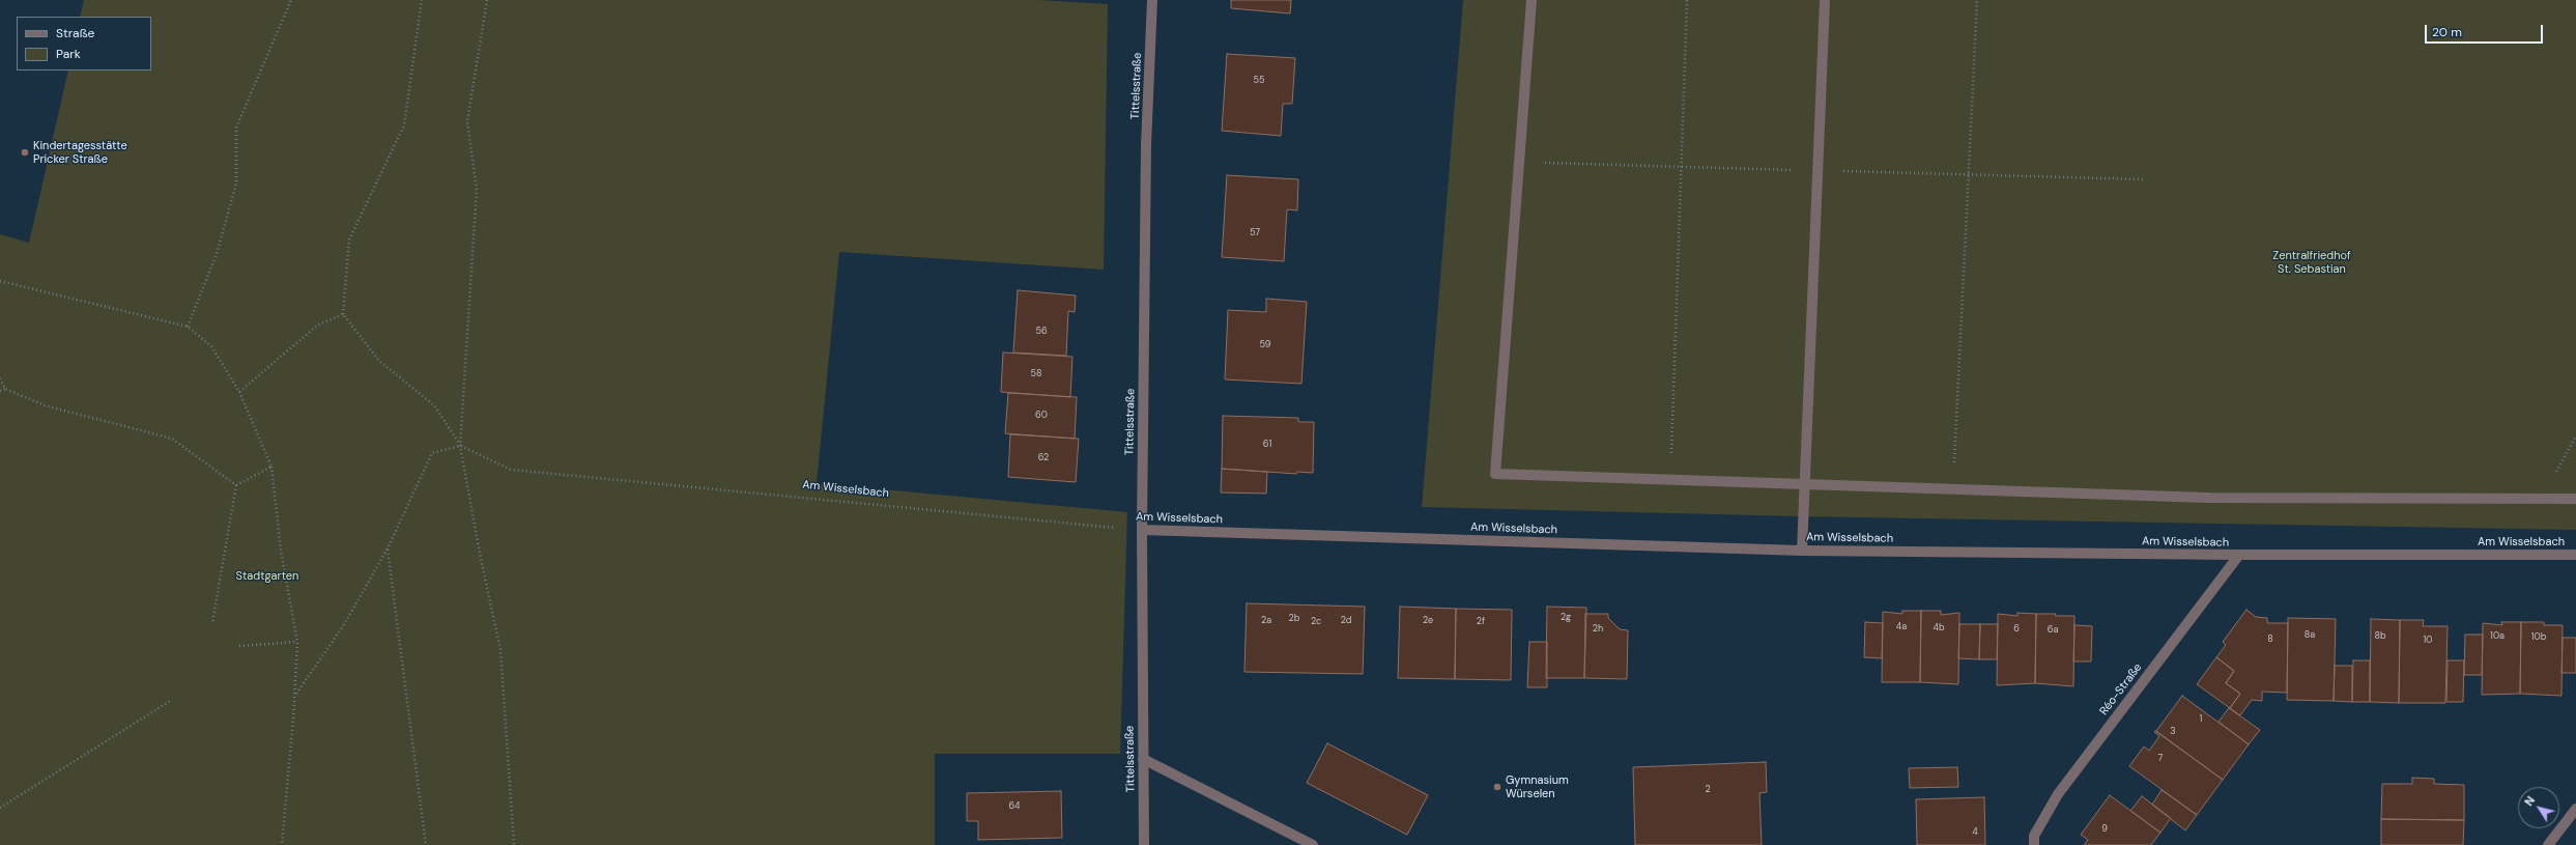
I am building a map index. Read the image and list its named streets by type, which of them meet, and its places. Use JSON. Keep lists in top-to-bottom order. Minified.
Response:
{"streets":{"street":["Tittelsstraße","Am Wisselsbach","Réo-Straße"]},"crossings":[["Tittelsstraße","Am Wisselsbach"],["Am Wisselsbach","Réo-Straße"]],"parks":["Zentralfriedhof St. Sebastian","Stadtgarten"],"places":["Kindertagesstätte Pricker Straße","Gymnasium Würselen"],"house_numbers":["55","57","56","59","58","60","61","62","2g","2b","2a","2d","2e","2c","2f","4a","4b","2h","6","6a","8a","8b","10a","10b","8","10","1","3","7","2","64","9","4"],"legend":["Straße","Park"],"scale_bar":"20 m","north":"top left"}
